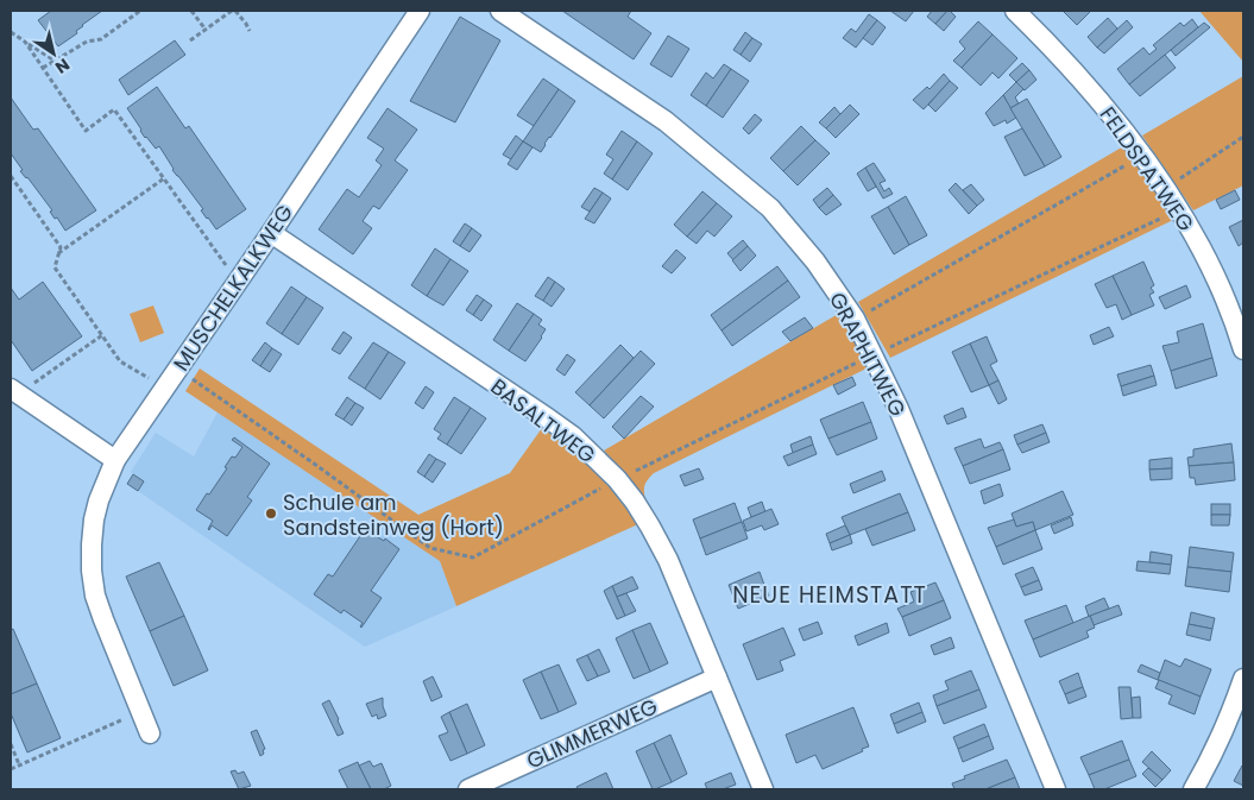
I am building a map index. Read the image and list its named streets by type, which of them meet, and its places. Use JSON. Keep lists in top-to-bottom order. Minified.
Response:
{"streets":{"street":["FELDSPATWEG","MUSCHELKALKWEG","GRAPHITWEG","BASALTWEG","GLIMMERWEG"]},"crossings":[["MUSCHELKALKWEG","BASALTWEG"],["BASALTWEG","GLIMMERWEG"]],"districts":["NEUE HEIMSTATT"],"places":["Schule am Sandsteinweg (Hort)"],"north":"bottom right"}
